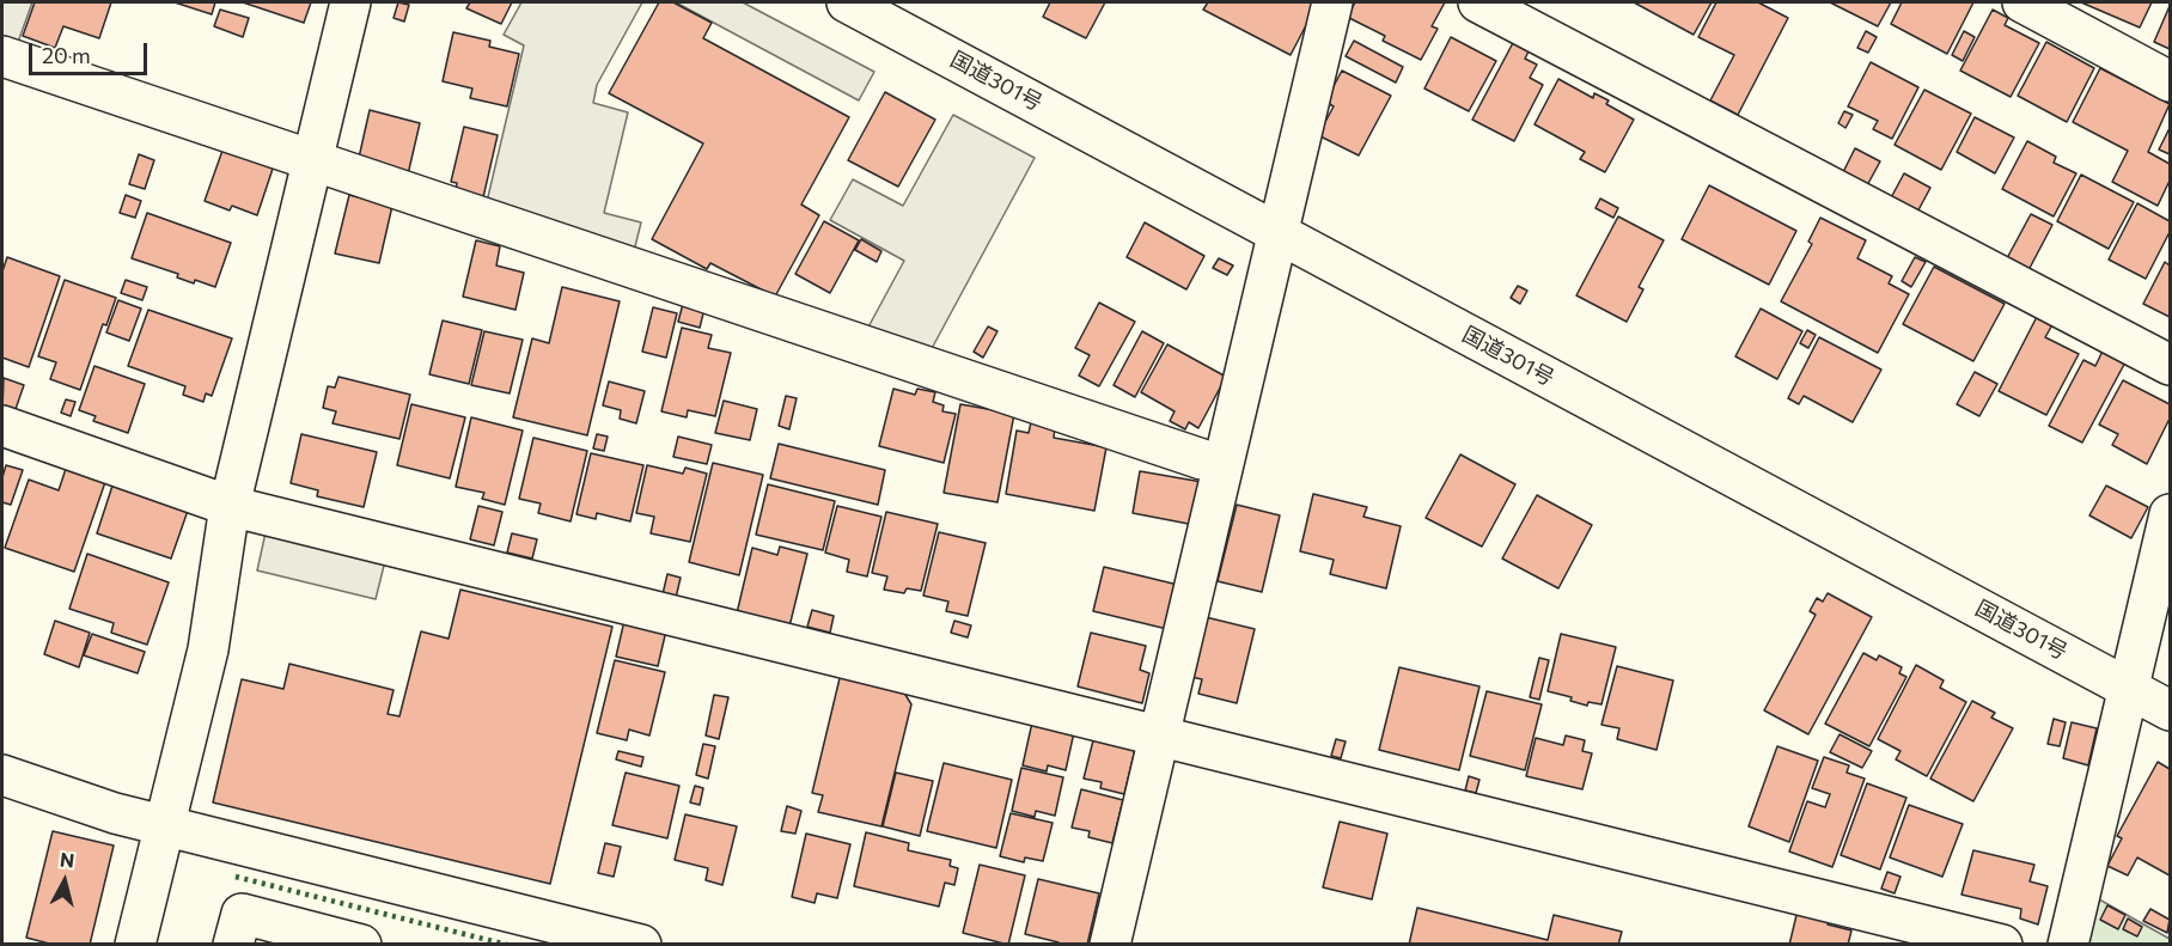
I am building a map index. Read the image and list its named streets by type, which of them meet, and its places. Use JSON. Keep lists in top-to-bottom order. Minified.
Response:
{"streets":{"main road":["国道301号"]},"scale_bar":"20 m","north":"top"}
